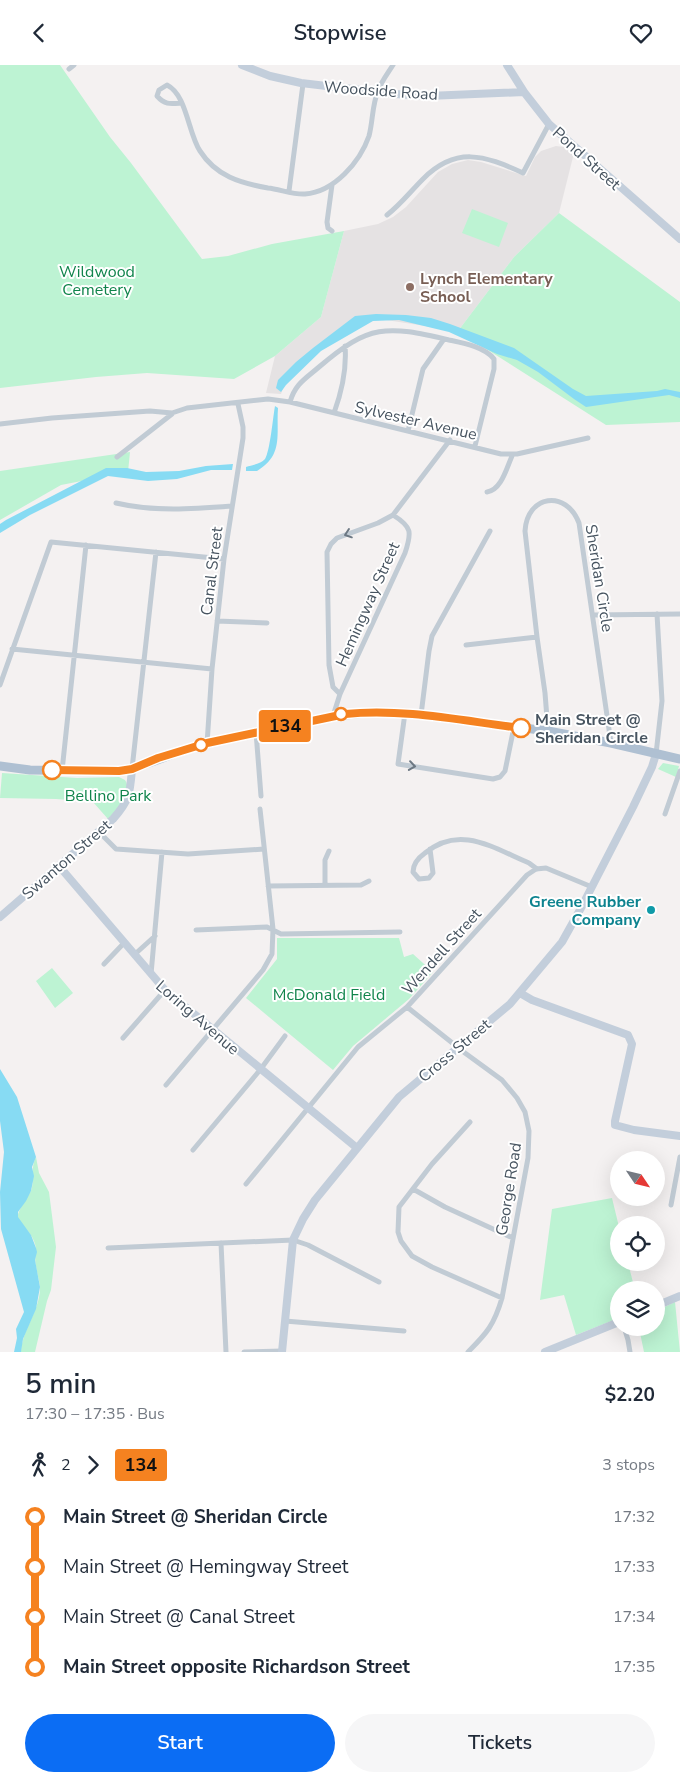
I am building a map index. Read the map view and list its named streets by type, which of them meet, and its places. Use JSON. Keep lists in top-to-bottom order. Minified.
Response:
{"streets":{"street":["Woodside Road","Pond Street","Sylvester Avenue","Canal Street","Sheridan Circle","Hemingway Street","Swanton Street","Wendell Street","Loring Avenue","Cross Street","George Road"]},"crossings":[["Woodside Road","Pond Street"],["Sylvester Avenue","Canal Street"],["Swanton Street","Loring Avenue"],["Wendell Street","Loring Avenue"],["Wendell Street","George Road"],["Loring Avenue","Cross Street"],["Cross Street","George Road"]],"parks":["Wildwood Cemetery","Bellino Park","McDonald Field"],"places":["Lynch Elementary School","Main Street @ Sheridan Circle","Greene Rubber Company"],"lines":["bus line 134"],"north":"bottom right","page":{"header":"Stopwise","on_map":"134","heading":["5 min","17:30 – 17:35 · Bus","$2.20"],"legs":["2","134","3 stops"],"list":[{"name":"Main Street @ Sheridan Circle","value":"17:32"},{"name":"Main Street @ Hemingway Street","value":"17:33"},{"name":"Main Street @ Canal Street","value":"17:34"},{"name":"Main Street opposite Richardson Street","value":"17:35"}],"buttons":["Start","Tickets"]}}
